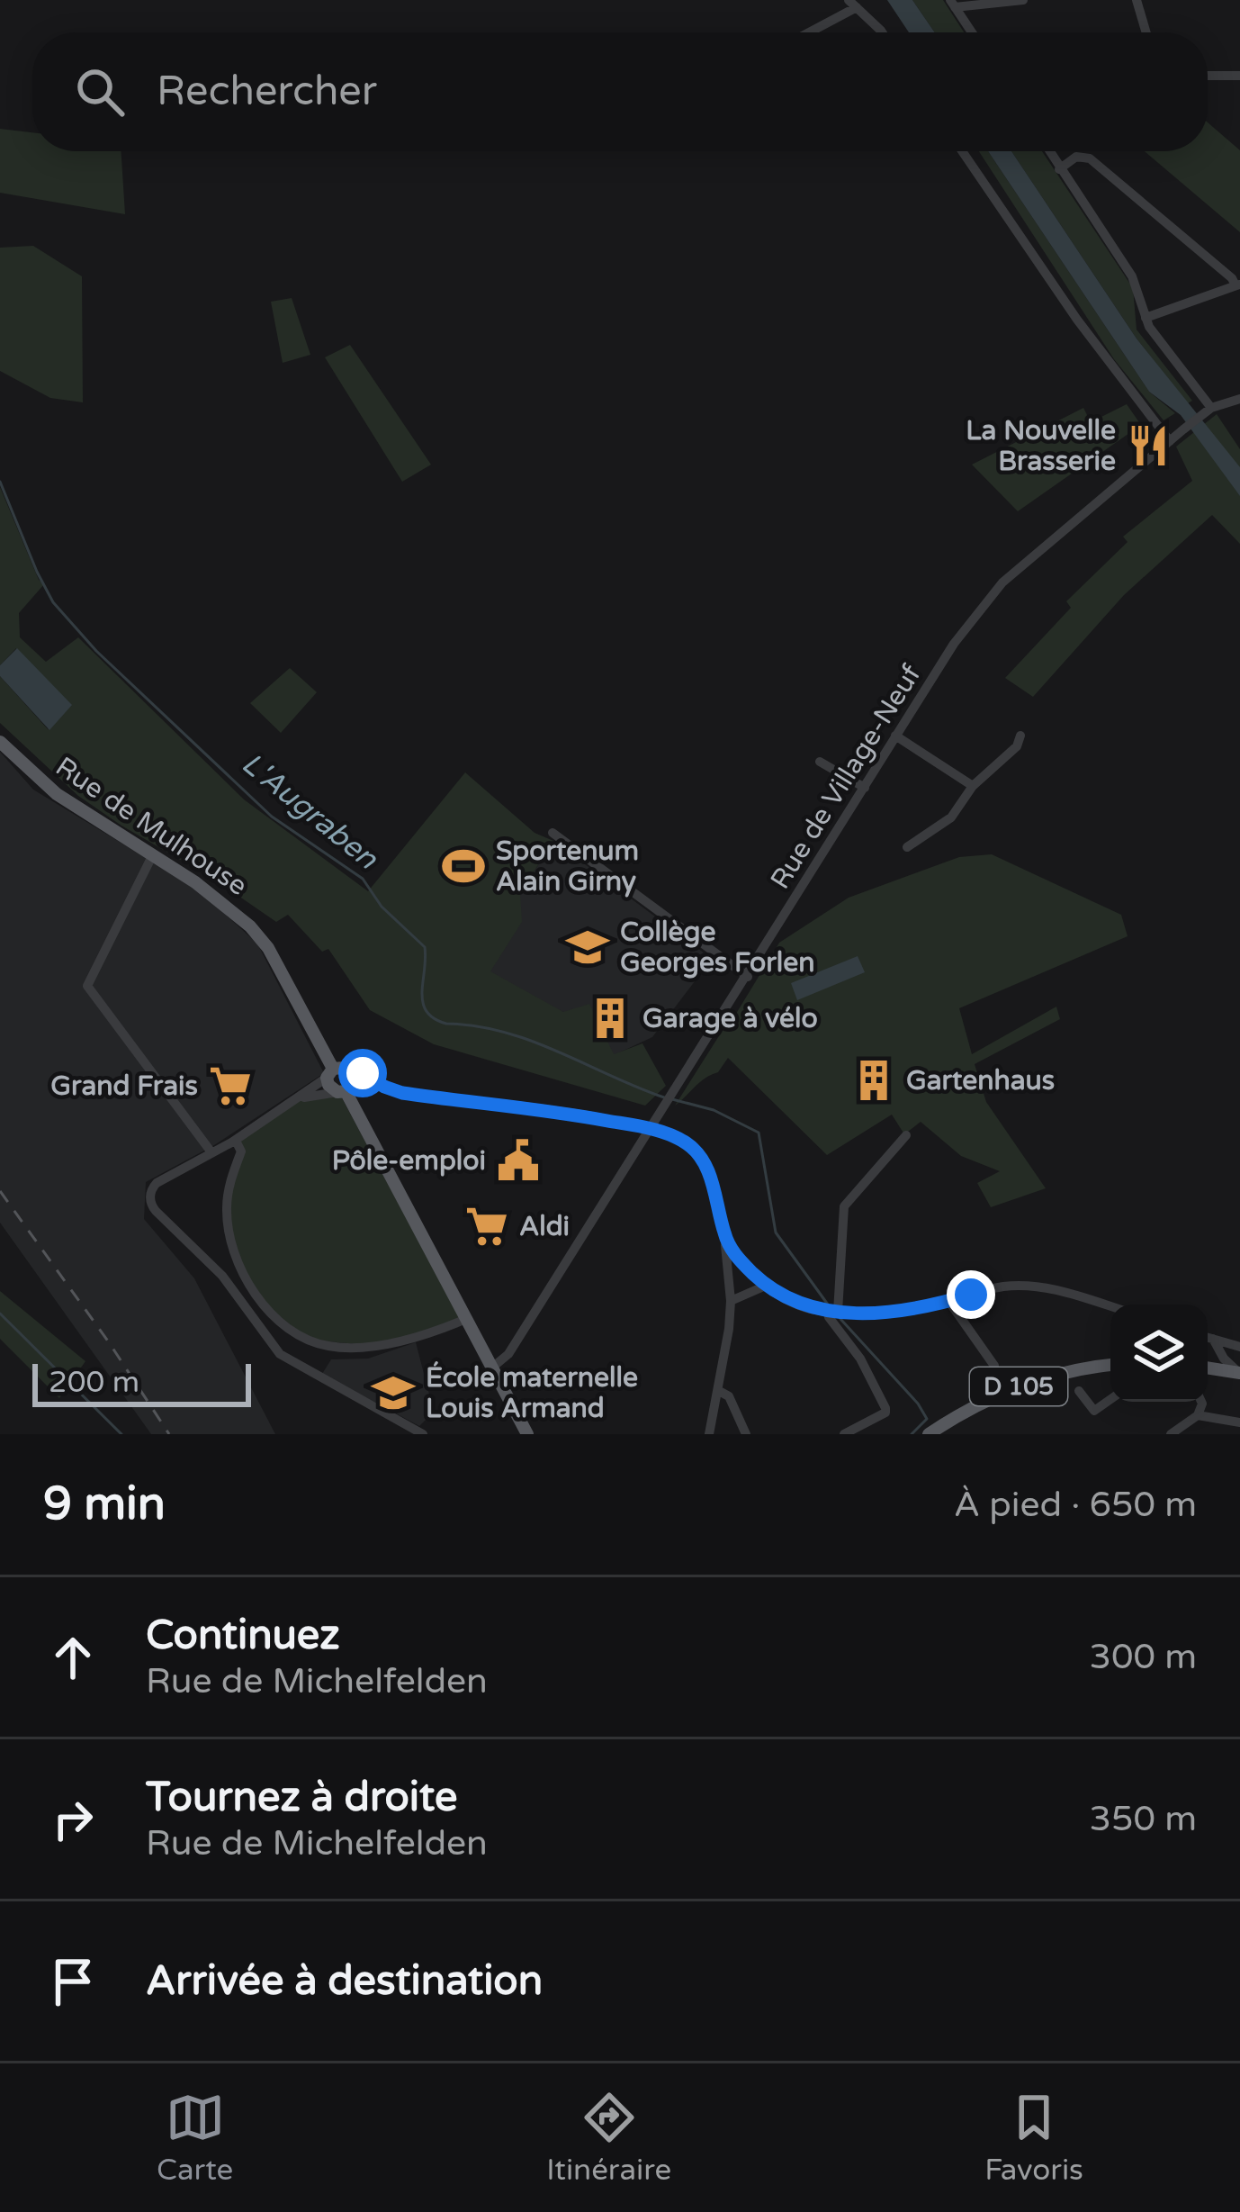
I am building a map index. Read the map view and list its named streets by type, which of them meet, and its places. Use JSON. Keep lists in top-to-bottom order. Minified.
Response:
{"streets":{"main road":["Rue de Mulhouse","D 105"],"street":["Rue de Village-Neuf"]},"water":["L'Augraben"],"places":{"restaurant":["La Nouvelle Brasserie"],"sports":["Sportenum Alain Girny"],"school or university":["Collège Georges Forlen","École maternelle Louis Armand"],"building":["Garage à vélo","Gartenhaus"],"supermarket":["Grand Frais","Aldi"],"public building":["Pôle-emploi"]},"scale_bar":"200 m","page":{"search":"Rechercher","scale":"200 m","heading":["9 min","À pied · 650 m"],"list":[["Continuez","Rue de Michelfelden","300 m"],["Tournez à droite","Rue de Michelfelden","350 m"],"Arrivée à destination"],"nav":["Carte","Itinéraire","Favoris"]}}
